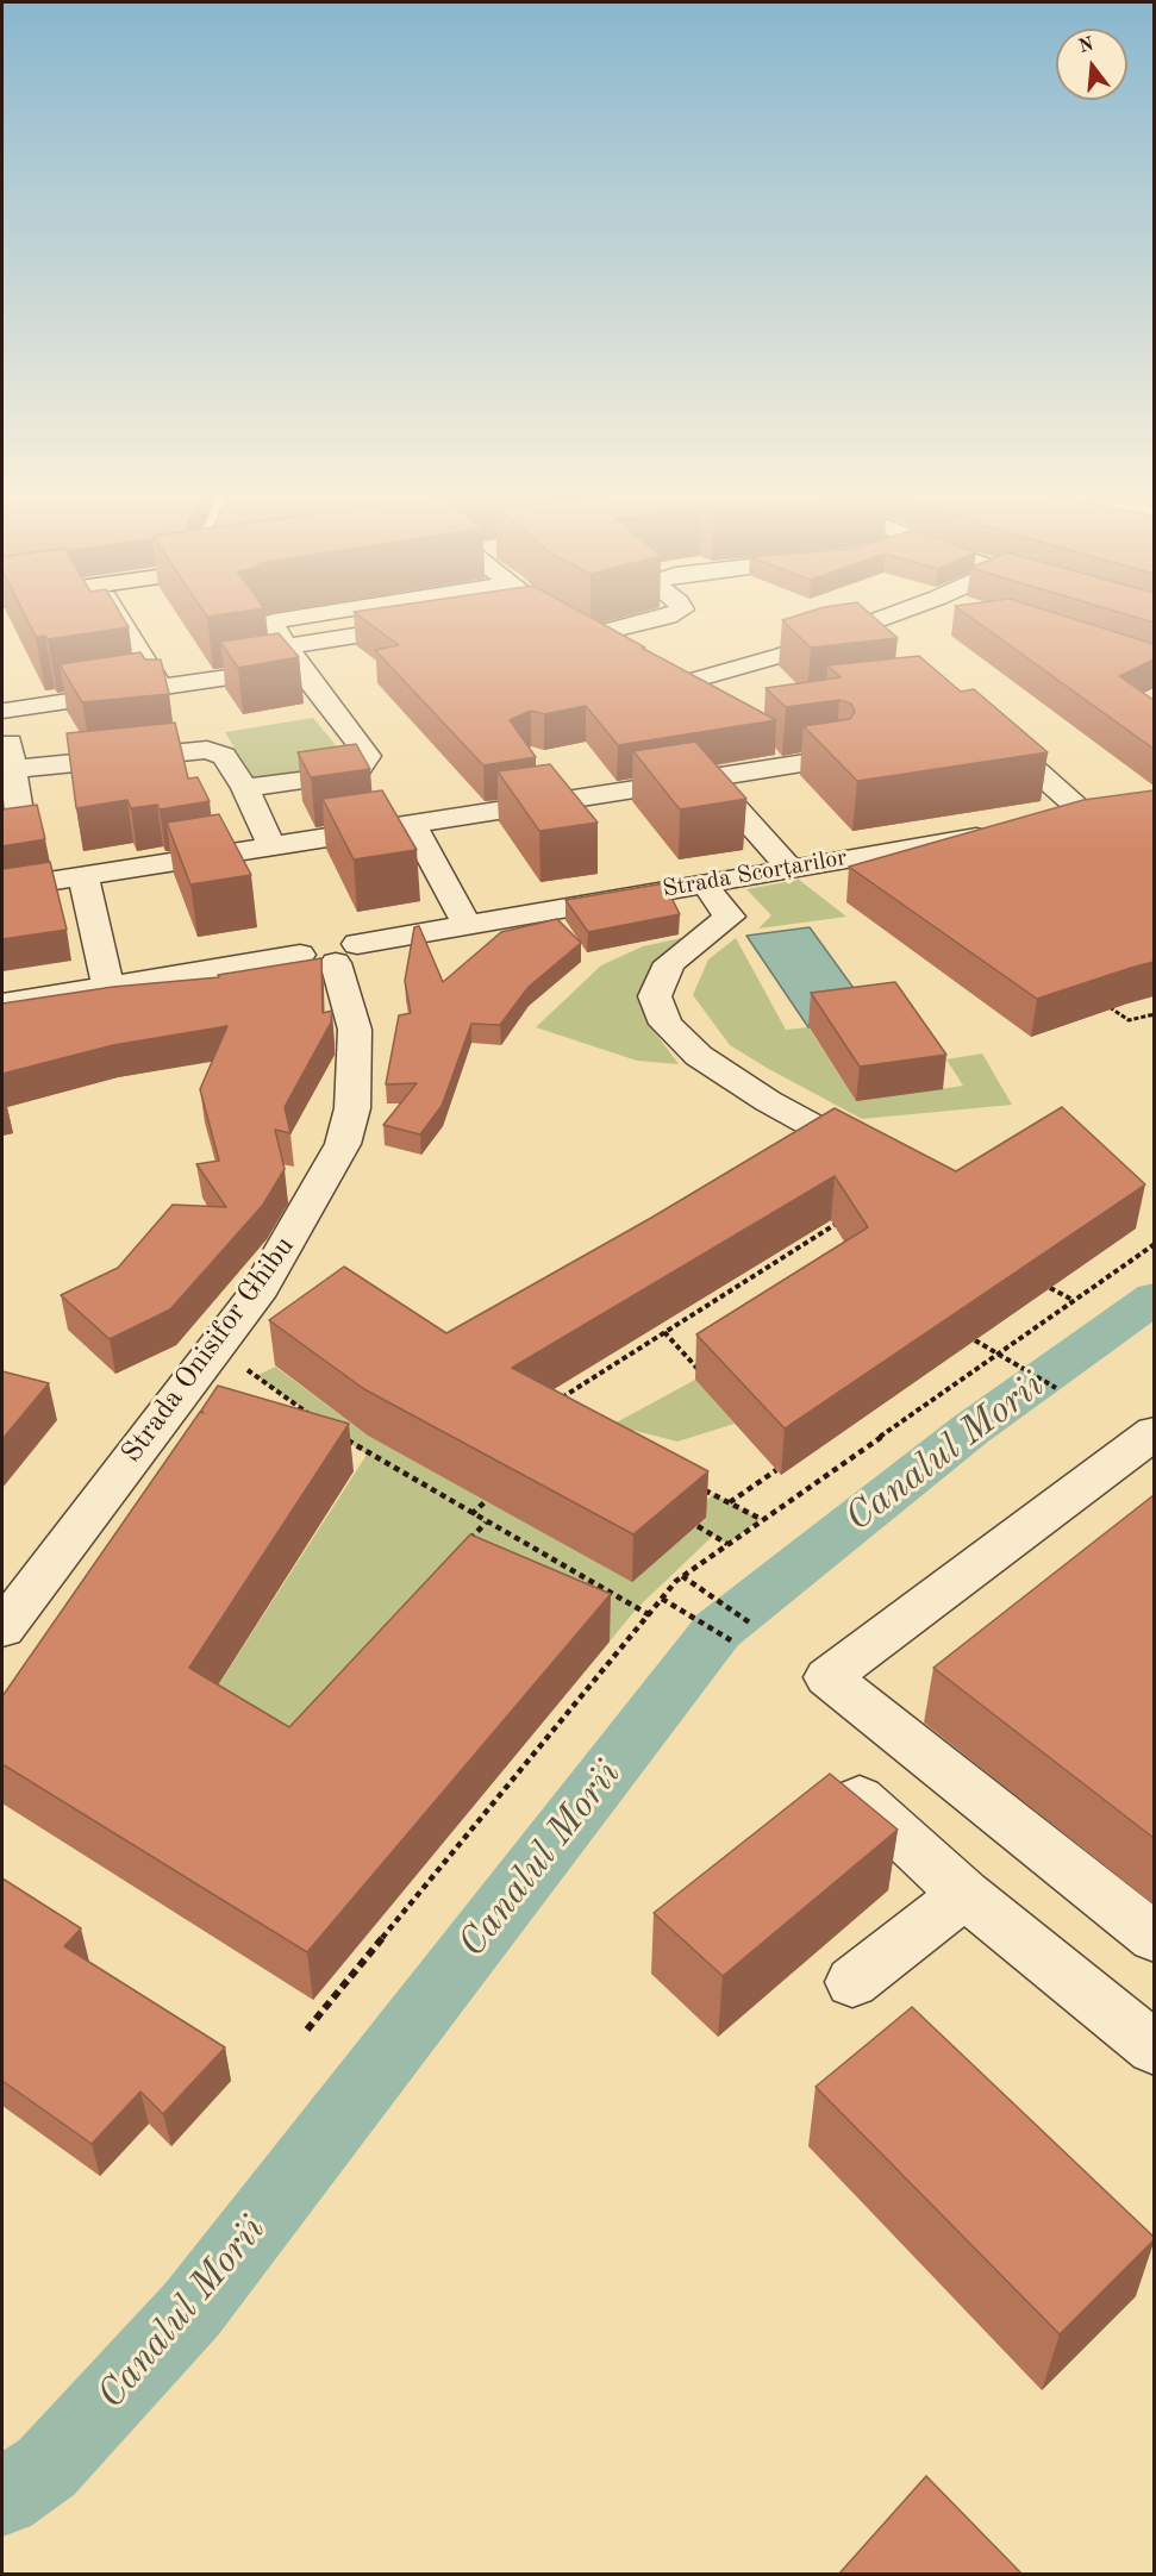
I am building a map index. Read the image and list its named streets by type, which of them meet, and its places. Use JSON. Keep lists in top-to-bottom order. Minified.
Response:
{"streets":{"street":["Strada Scorțarilor","Strada Onisifor Ghibu"]},"crossings":[["Strada Scorțarilor","Strada Onisifor Ghibu"]],"water":["Canalul Morii"],"north":"top"}
